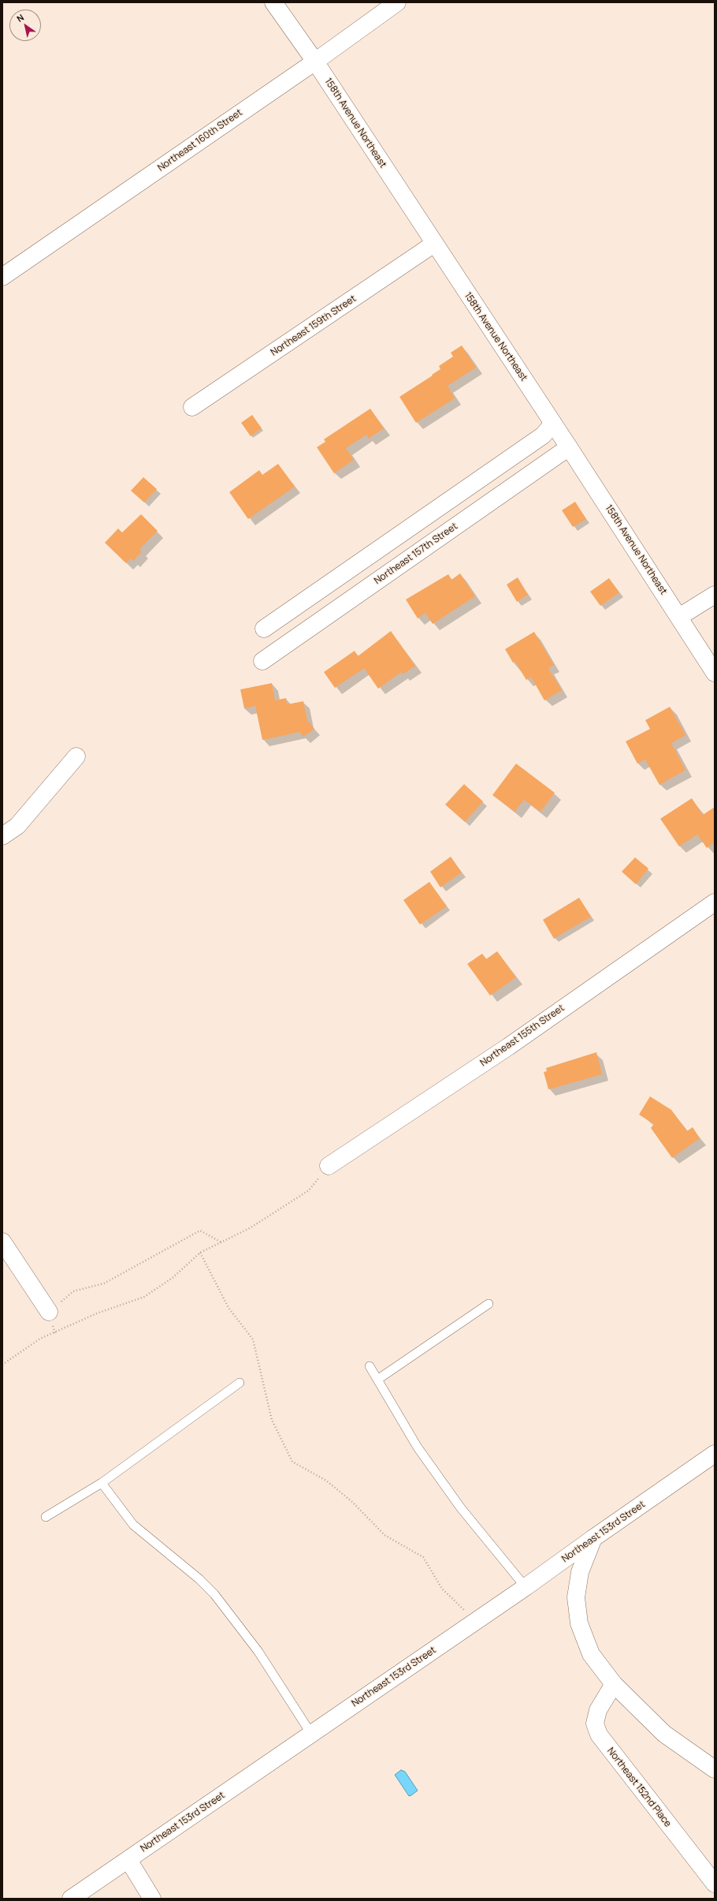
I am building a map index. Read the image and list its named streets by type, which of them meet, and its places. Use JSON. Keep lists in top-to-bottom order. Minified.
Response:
{"streets":{"street":["158th Avenue Northeast","Northeast 160th Street","Northeast 159th Street","Northeast 157th Street","Northeast 155th Street","Northeast 153rd Street","Northeast 152nd Place"]},"crossings":[["158th Avenue Northeast","Northeast 160th Street"],["158th Avenue Northeast","Northeast 159th Street"],["158th Avenue Northeast","Northeast 157th Street"]],"north":"top left"}
